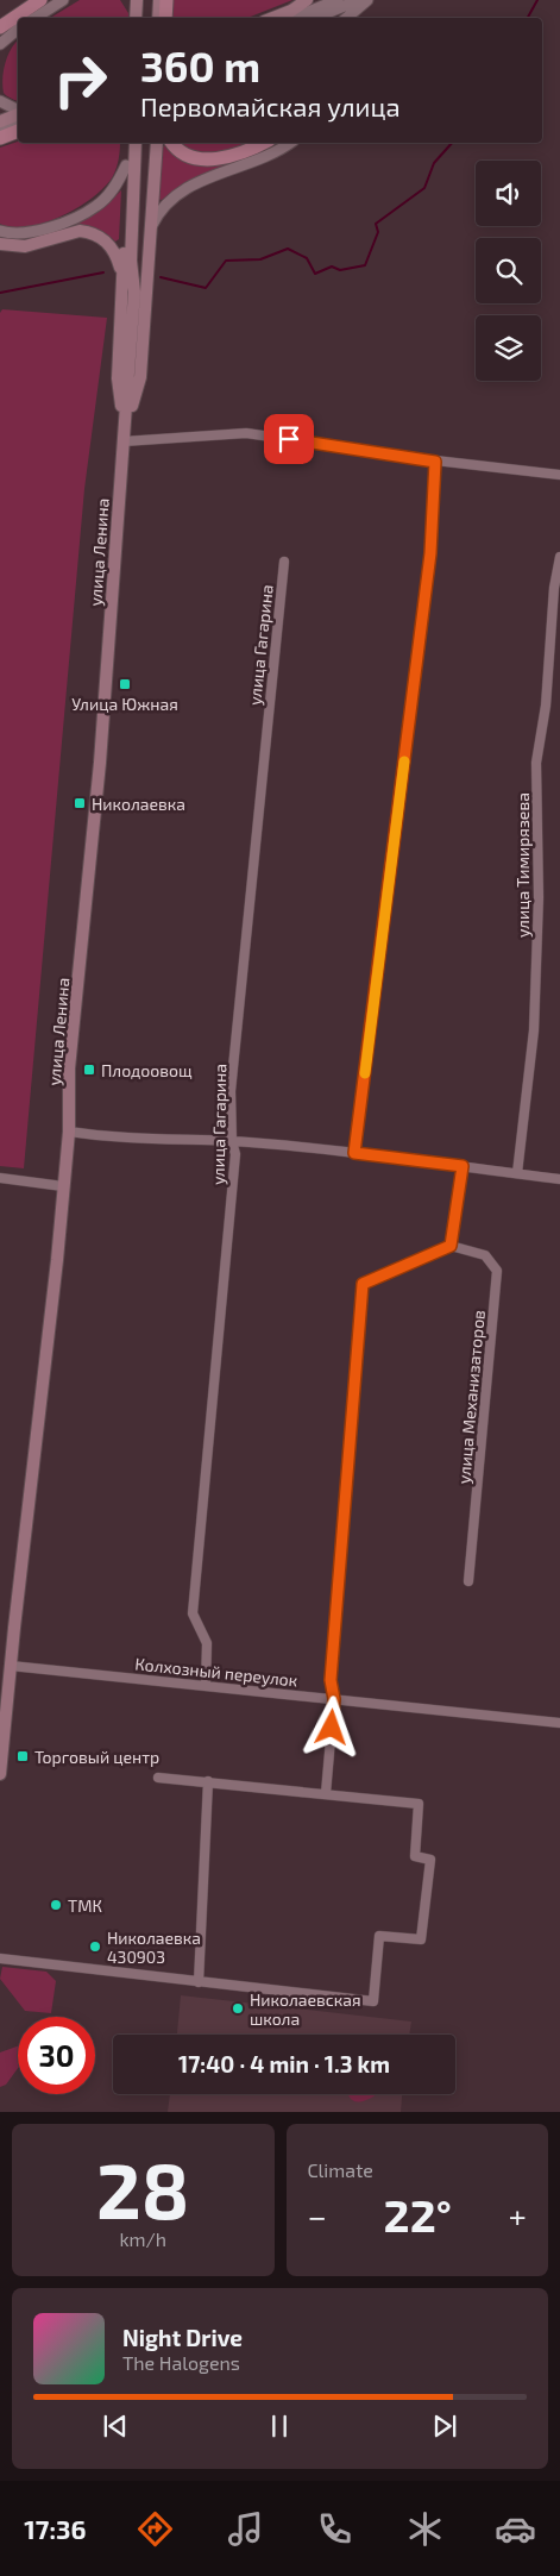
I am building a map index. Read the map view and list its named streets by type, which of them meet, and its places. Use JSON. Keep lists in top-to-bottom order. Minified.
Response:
{"streets":{"main road":["улица Ленина"],"street":["улица Гагарина","улица Тимирязева","улица Механизаторов","Колхозный переулок"]},"crossings":[["улица Ленина","Колхозный переулок"],["улица Гагарина","Колхозный переулок"]],"places":{"transit":["Улица Южная","Николаевка","Плодоовощ","Торговый центр"],"other":["ТМК","Николаевка 430903","Николаевская школа"]},"page":{"turn":["360 m","Первомайская улица"],"limit":"30","trip":"17:40 · 4 min · 1.3 km","tile":[["28","km/h"],"Climate"],"heat":["−","22°","+"],"song":["Night Drive","The Halogens"],"tabs":"17:36"}}
